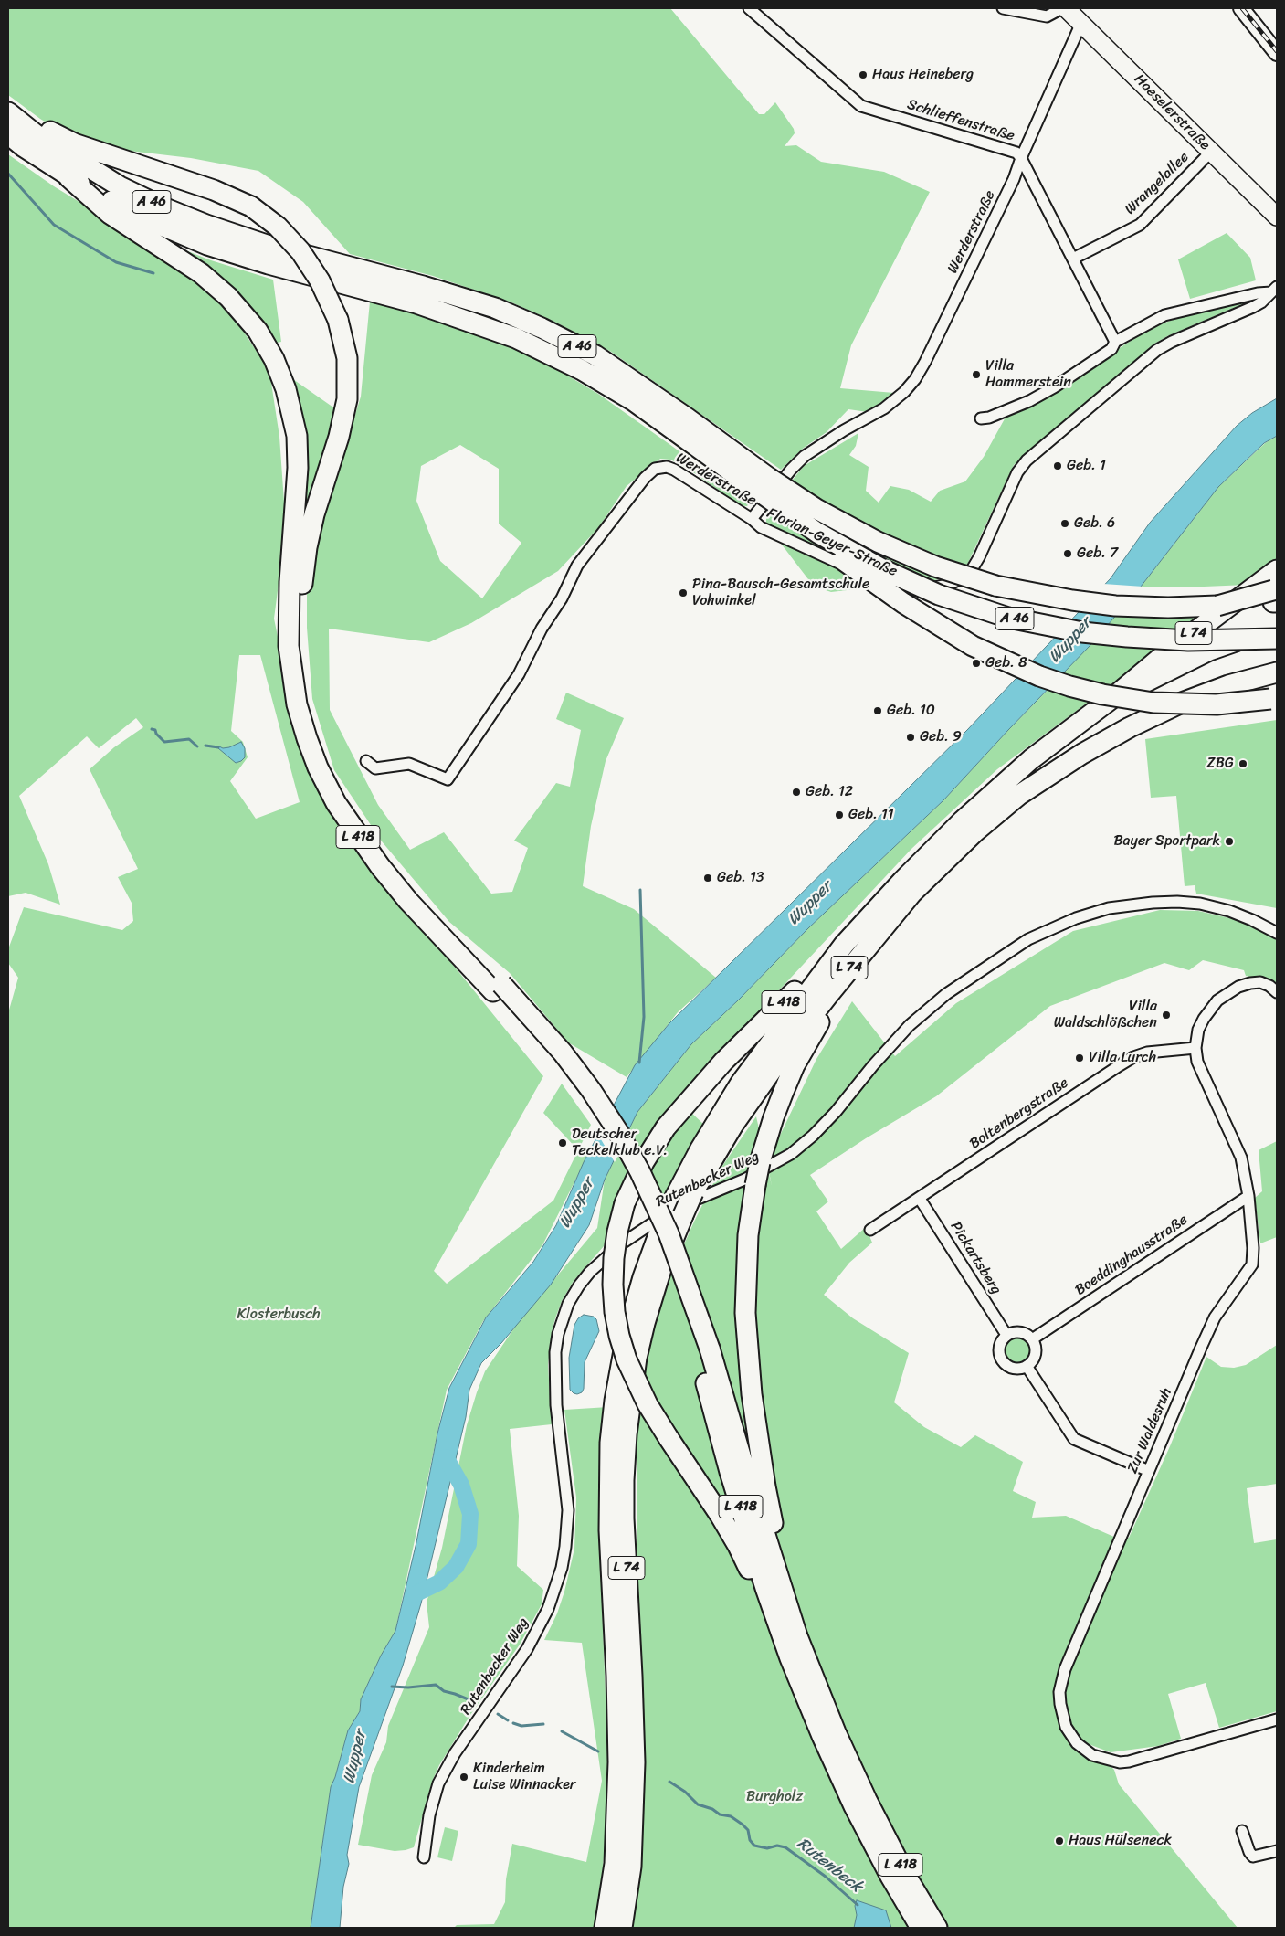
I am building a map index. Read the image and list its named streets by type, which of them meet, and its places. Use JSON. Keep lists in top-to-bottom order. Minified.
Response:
{"streets":{"highway":["A 46","L 74","L 418"],"main road":["Haeselerstraße"],"street":["Schlieffenstraße","Wrangelallee","Werderstraße","Florian-Geyer-Straße","Boltenbergstraße","Rutenbecker Weg","Boeddinghausstraße","Pickartsberg","Zur Waldesruh"]},"crossings":[["Haeselerstraße","Wrangelallee"],["Haeselerstraße","Werderstraße"],["Schlieffenstraße","Wrangelallee"],["Schlieffenstraße","Werderstraße"],["Werderstraße","Florian-Geyer-Straße"],["L 74","L 418"],["Boltenbergstraße","Pickartsberg"],["Boltenbergstraße","Zur Waldesruh"],["Boeddinghausstraße","Pickartsberg"],["Boeddinghausstraße","Zur Waldesruh"]],"water":["Wupper","Rutenbeck"],"parks":["Klosterbusch","Burgholz"],"places":["Haus Heineberg","Villa Hammerstein","Geb. 1","Geb. 6","Geb. 7","Pina-Bausch-Gesamtschule Vohwinkel","Geb. 8","Geb. 10","Geb. 9","ZBG","Geb. 12","Geb. 11","Bayer Sportpark","Geb. 13","Villa Waldschlößchen","Villa Lurch","Deutscher Teckelklub e.V.","Kinderheim Luise Winnacker","Haus Hülseneck"]}
